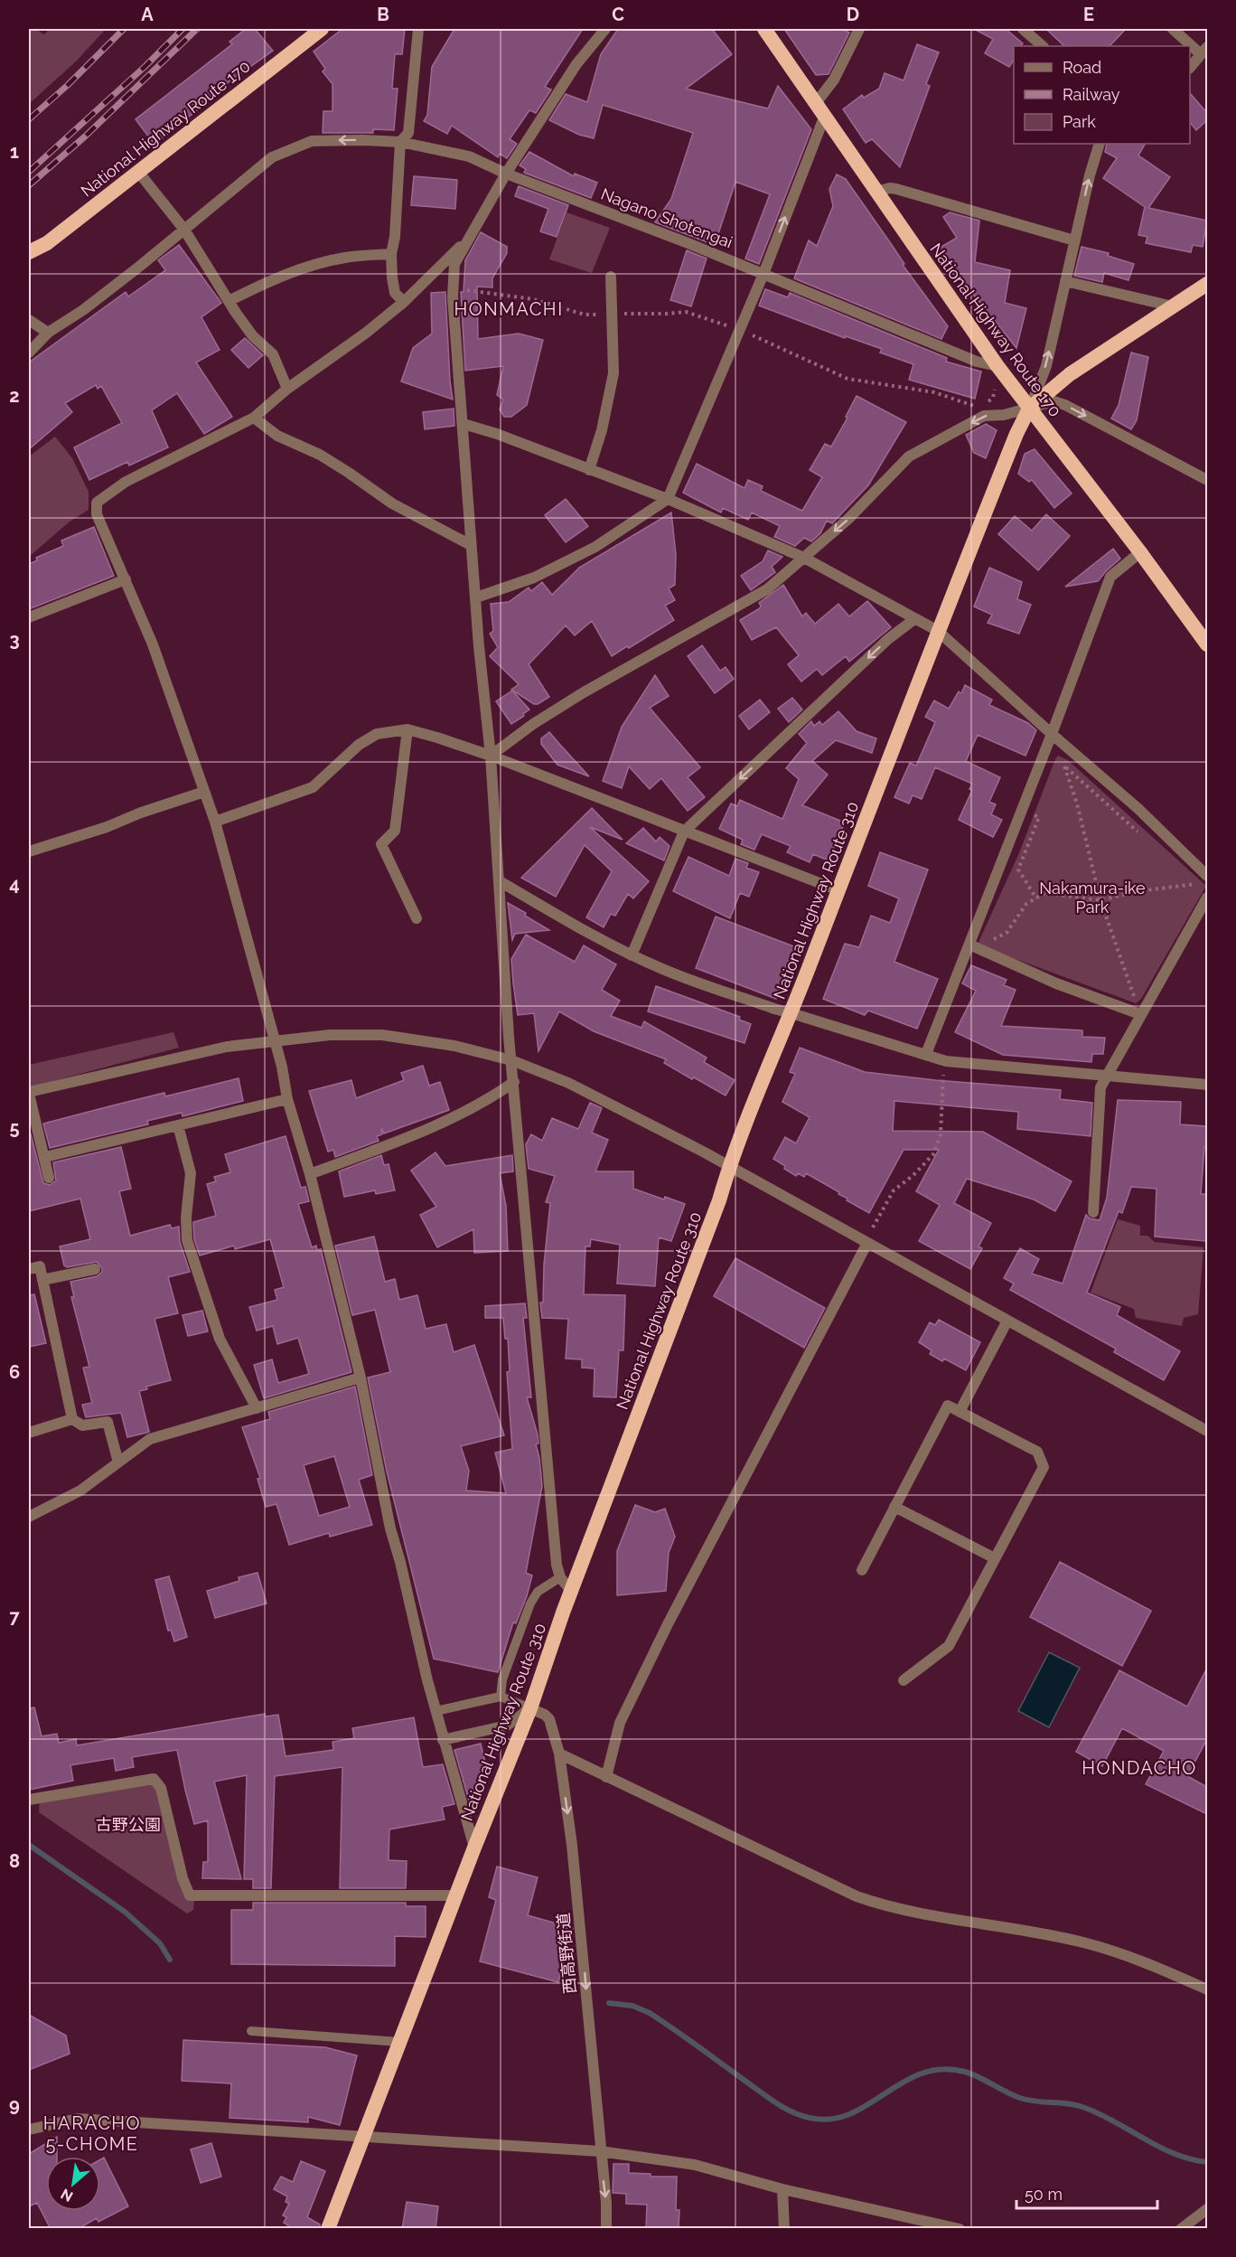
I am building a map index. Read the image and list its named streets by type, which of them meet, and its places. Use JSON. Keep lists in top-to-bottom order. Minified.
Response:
{"streets":{"highway":["National Highway Route 170","National Highway Route 310"],"street":["Nagano Shotengai","西高野街道"]},"crossings":[["National Highway Route 170","Nagano Shotengai"],["National Highway Route 170","National Highway Route 310"],["National Highway Route 310","西高野街道"]],"one_way":["西高野街道"],"districts":["HONMACHI","HONDACHO","HARACHO 5-CHOME"],"parks":["Nakamura-ike Park","古野公園"],"legend":["Road","Railway","Park"],"scale_bar":"50 m","north":"bottom left","grid":{"columns":["A","B","C","D","E"],"rows":["1","2","3","4","5","6","7","8","9"]}}
